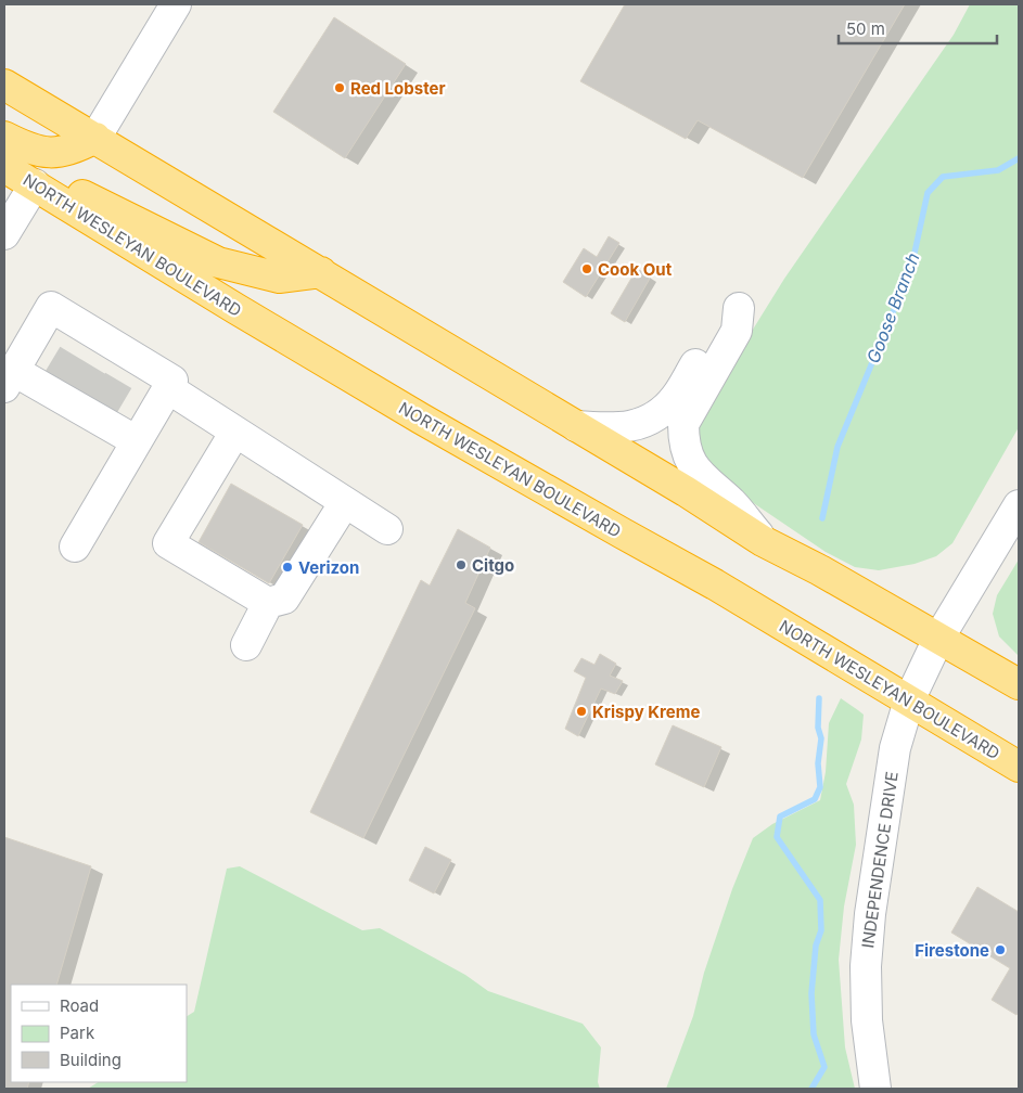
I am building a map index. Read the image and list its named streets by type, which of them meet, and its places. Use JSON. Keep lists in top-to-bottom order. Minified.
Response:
{"streets":{"highway":["NORTH WESLEYAN BOULEVARD"],"street":["INDEPENDENCE DRIVE"]},"crossings":[["NORTH WESLEYAN BOULEVARD","INDEPENDENCE DRIVE"]],"water":["Goose Branch"],"places":["Red Lobster","Cook Out","Citgo","Verizon","Krispy Kreme","Firestone"],"legend":["Road","Park","Building"],"scale_bar":"50 m"}
